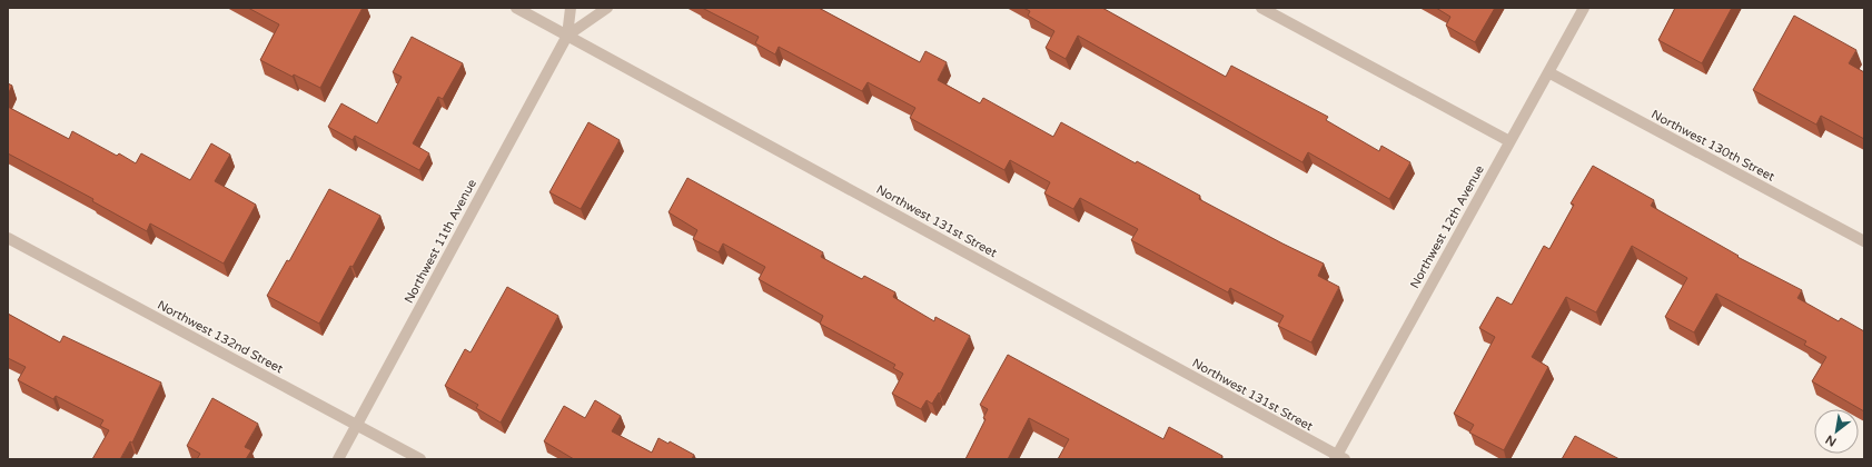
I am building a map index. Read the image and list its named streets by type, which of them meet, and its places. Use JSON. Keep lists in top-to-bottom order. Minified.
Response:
{"streets":{"street":["Northwest 130th Street","Northwest 131st Street","Northwest 12th Avenue","Northwest 11th Avenue","Northwest 132nd Street"]},"crossings":[["Northwest 130th Street","Northwest 12th Avenue"],["Northwest 131st Street","Northwest 12th Avenue"],["Northwest 131st Street","Northwest 11th Avenue"],["Northwest 11th Avenue","Northwest 132nd Street"]],"north":"bottom left"}
